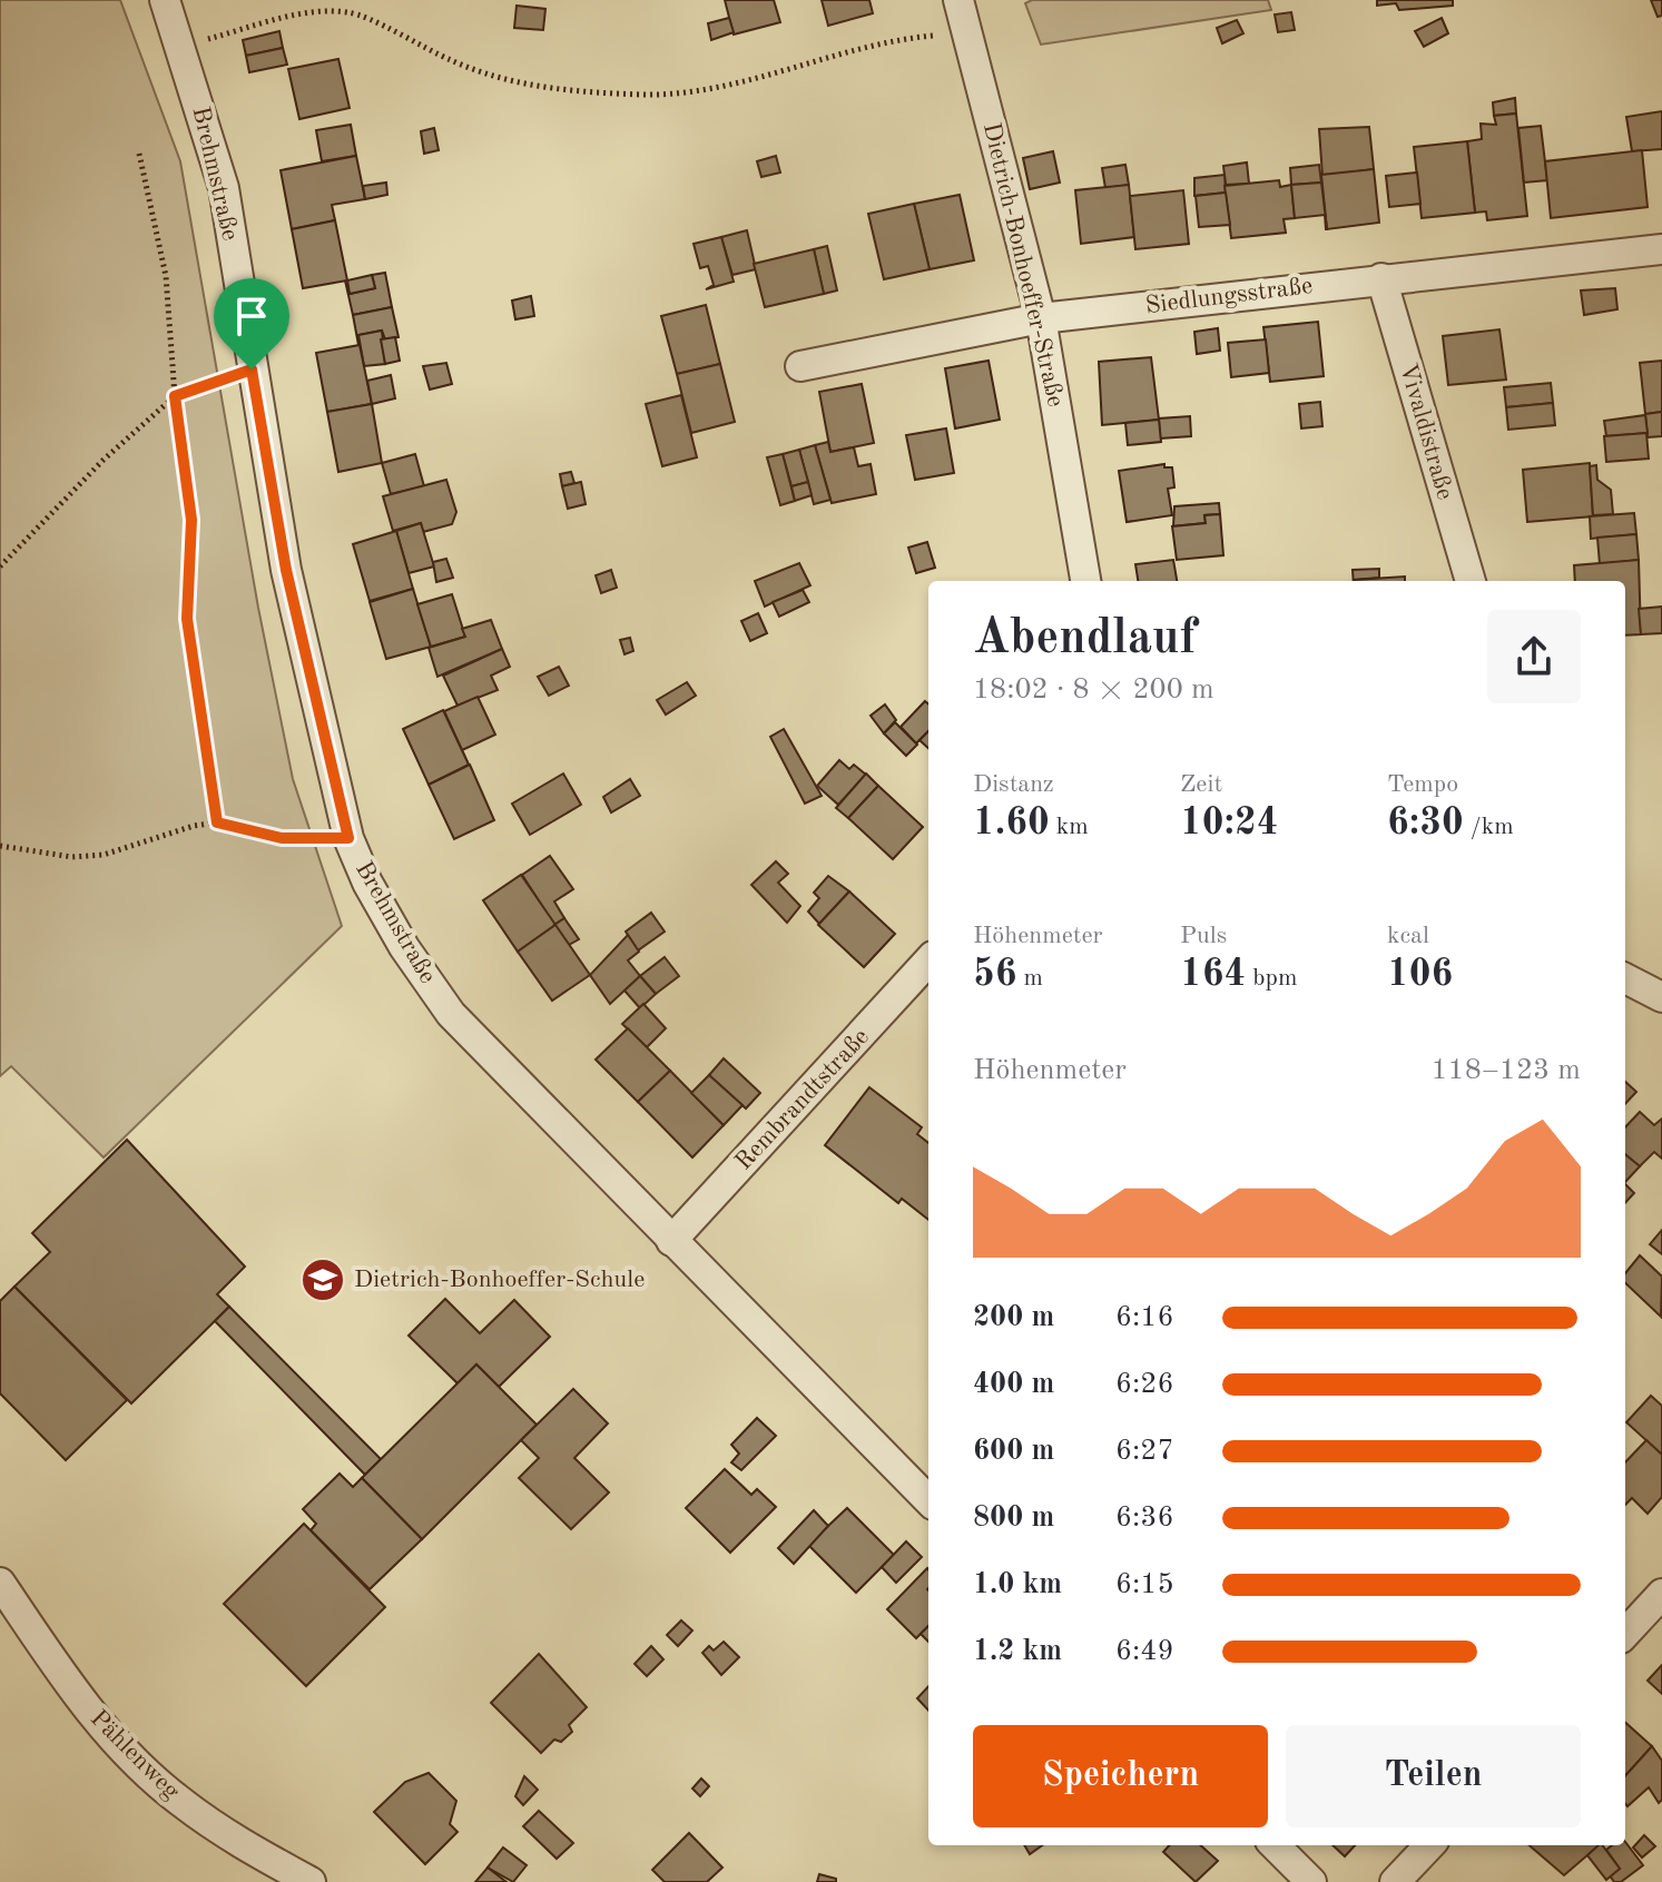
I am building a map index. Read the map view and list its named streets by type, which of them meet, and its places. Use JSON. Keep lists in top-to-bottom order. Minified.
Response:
{"streets":{"street":["Brehmstraße","Dietrich-Bonhoeffer-Straße","Siedlungsstraße","Vivaldistraße","Rembrandtstraße","Pählenweg"]},"crossings":[["Brehmstraße","Rembrandtstraße"],["Dietrich-Bonhoeffer-Straße","Siedlungsstraße"],["Siedlungsstraße","Vivaldistraße"]],"places":{"school or university":["Dietrich-Bonhoeffer-Schule"]},"page":{"heading":["Abendlauf","18:02 · 8 × 200 m"],"stats":[["Distanz","1.60 km"],["Zeit","10:24"],["Tempo","6:30 /km"],["Höhenmeter","56 m"],["Puls","164 bpm"],["kcal","106"]],"chart":["Höhenmeter","118–123 m"],"list":[{"name":"200 m","note":"6:16"},{"name":"400 m","note":"6:26"},{"name":"600 m","note":"6:27"},{"name":"800 m","note":"6:36"},{"name":"1.0 km","note":"6:15"},{"name":"1.2 km","note":"6:49"}],"buttons":["Speichern","Teilen"]}}
